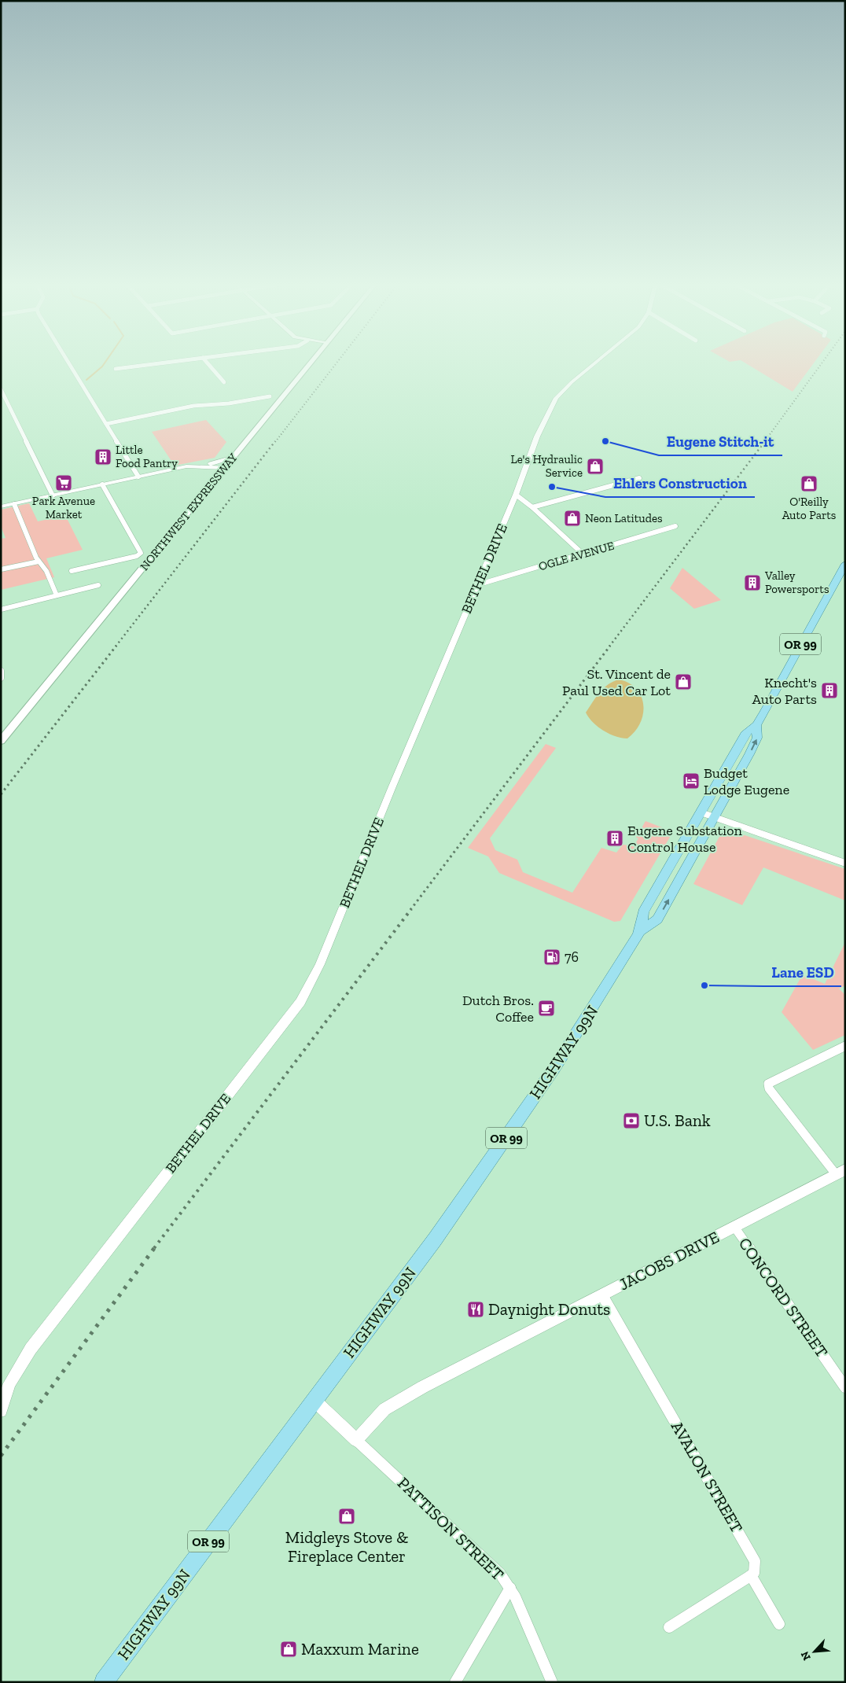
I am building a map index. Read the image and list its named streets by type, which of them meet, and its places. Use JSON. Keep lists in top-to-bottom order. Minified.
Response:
{"streets":{"main road":["NORTHWEST EXPRESSWAY","OR 99","HIGHWAY 99N"],"street":["OGLE AVENUE","BETHEL DRIVE","JACOBS DRIVE","CONCORD STREET","AVALON STREET","PATTISON STREET"]},"crossings":[["OGLE AVENUE","BETHEL DRIVE"],["HIGHWAY 99N","PATTISON STREET"],["JACOBS DRIVE","CONCORD STREET"],["JACOBS DRIVE","AVALON STREET"],["JACOBS DRIVE","PATTISON STREET"]],"places":{"other":["Eugene Stitch-it","Ehlers Construction","Lane ESD"],"building":["Little Food Pantry","Valley Powersports","Knecht's Auto Parts","Eugene Substation Control House"],"shop":["Le's Hydraulic Service","O'Reilly Auto Parts","Neon Latitudes","St. Vincent de Paul Used Car Lot","Midgleys Stove & Fireplace Center","Maxxum Marine"],"supermarket":["Park Avenue Market"],"hotel":["Budget Lodge Eugene"],"fuel station":["76"],"cafe":["Dutch Bros. Coffee"],"bank":["U.S. Bank"],"restaurant":["Daynight Donuts"]},"north":"bottom left"}
